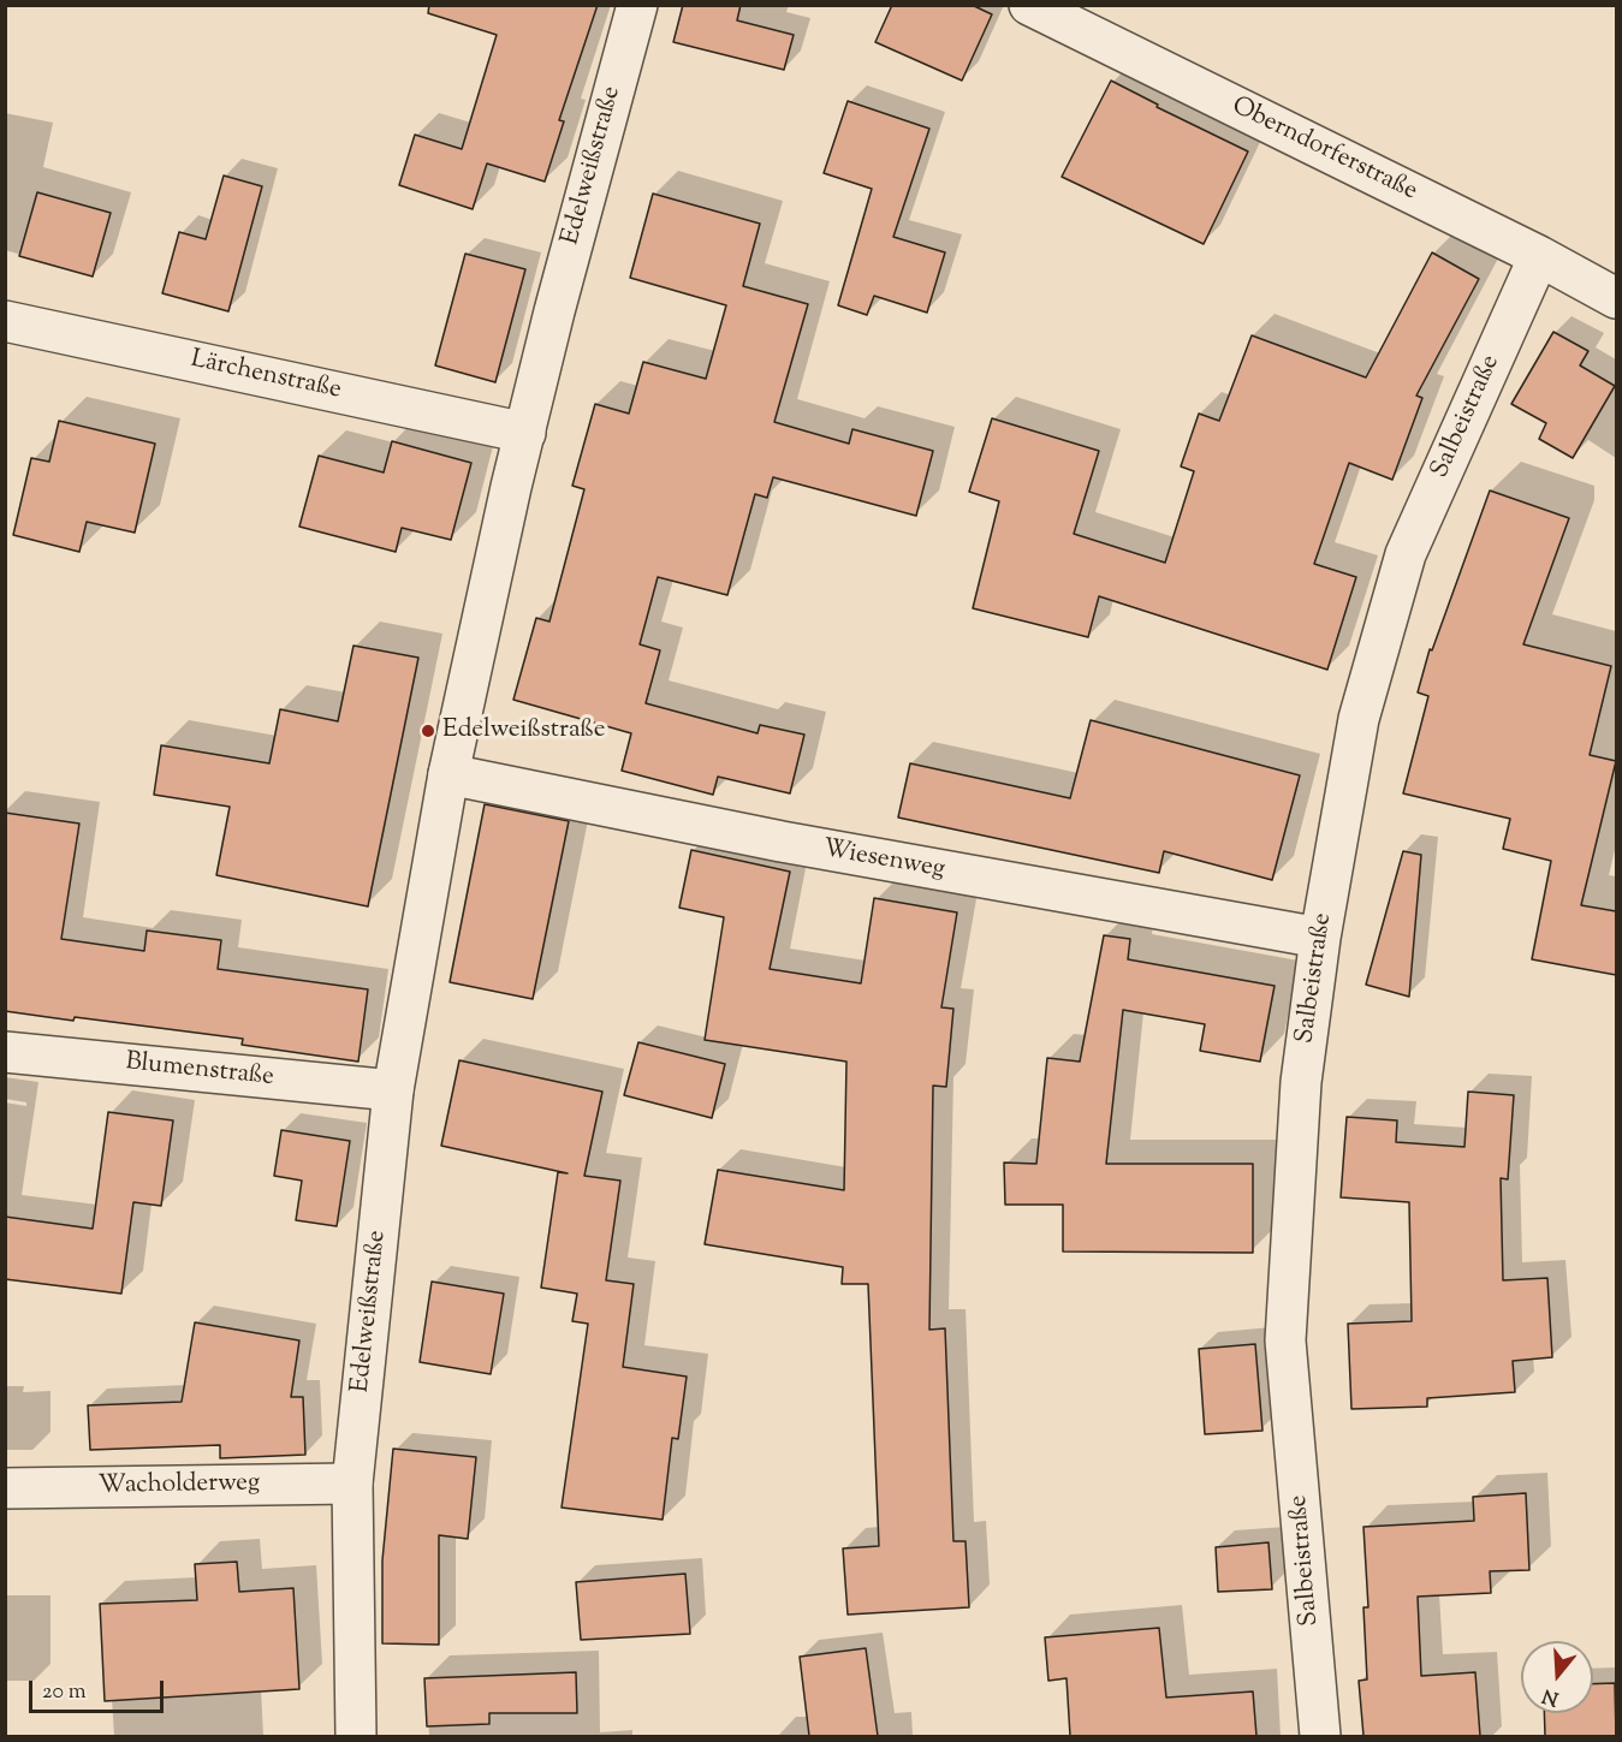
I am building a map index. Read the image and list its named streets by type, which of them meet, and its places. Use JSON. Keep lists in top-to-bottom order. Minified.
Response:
{"streets":{"street":["Oberndorferstraße","Edelweißstraße","Lärchenstraße","Salbeistraße","Wiesenweg","Blumenstraße","Wacholderweg"]},"crossings":[["Oberndorferstraße","Salbeistraße"],["Edelweißstraße","Lärchenstraße"],["Edelweißstraße","Wiesenweg"],["Edelweißstraße","Blumenstraße"],["Edelweißstraße","Wacholderweg"],["Salbeistraße","Wiesenweg"]],"places":["Edelweißstraße"],"scale_bar":"20 m","north":"bottom"}
